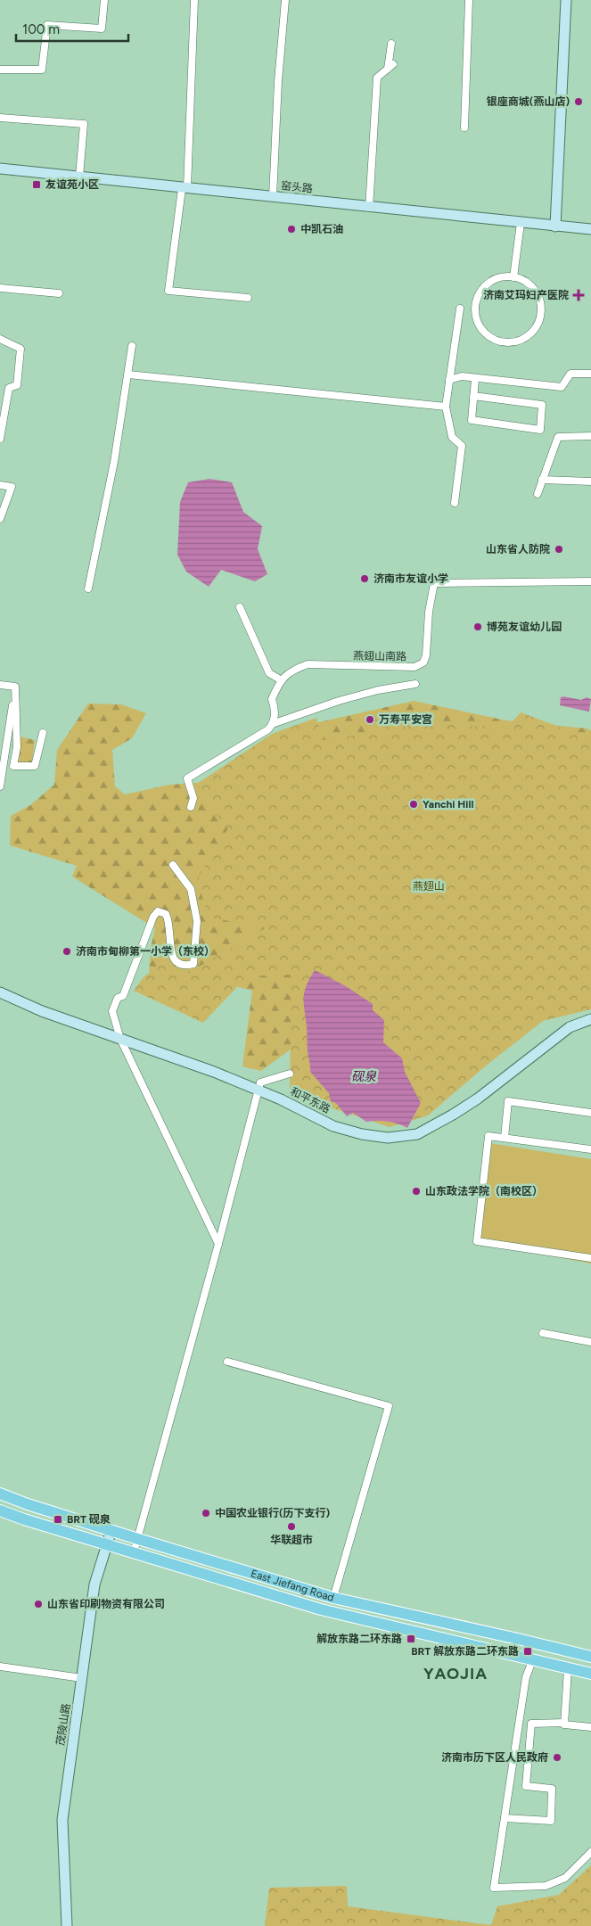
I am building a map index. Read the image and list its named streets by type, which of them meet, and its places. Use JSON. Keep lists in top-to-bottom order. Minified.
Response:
{"streets":{"main road":["窑头路","和平东路","East Jiefang Road","茂陵山路"],"street":["燕翅山南路"]},"crossings":[["East Jiefang Road","茂陵山路"]],"districts":["YAOJIA"],"water":["砚泉"],"parks":["燕翅山"],"places":{"other":["银座商城(燕山店)","中凯石油","山东省人防院","济南市友谊小学","博苑友谊幼儿园","万寿平安宫","Yanchi Hill","济南市甸柳第一小学（东校）","山东政法学院（南校区）","中国农业银行(历下支行)","华联超市","山东省印刷物资有限公司","济南市历下区人民政府"],"transit":["友谊苑小区","BRT 砚泉","解放东路二环东路","BRT 解放东路二环东路"],"health":["济南艾玛妇产医院"]},"scale_bar":"100 m"}
